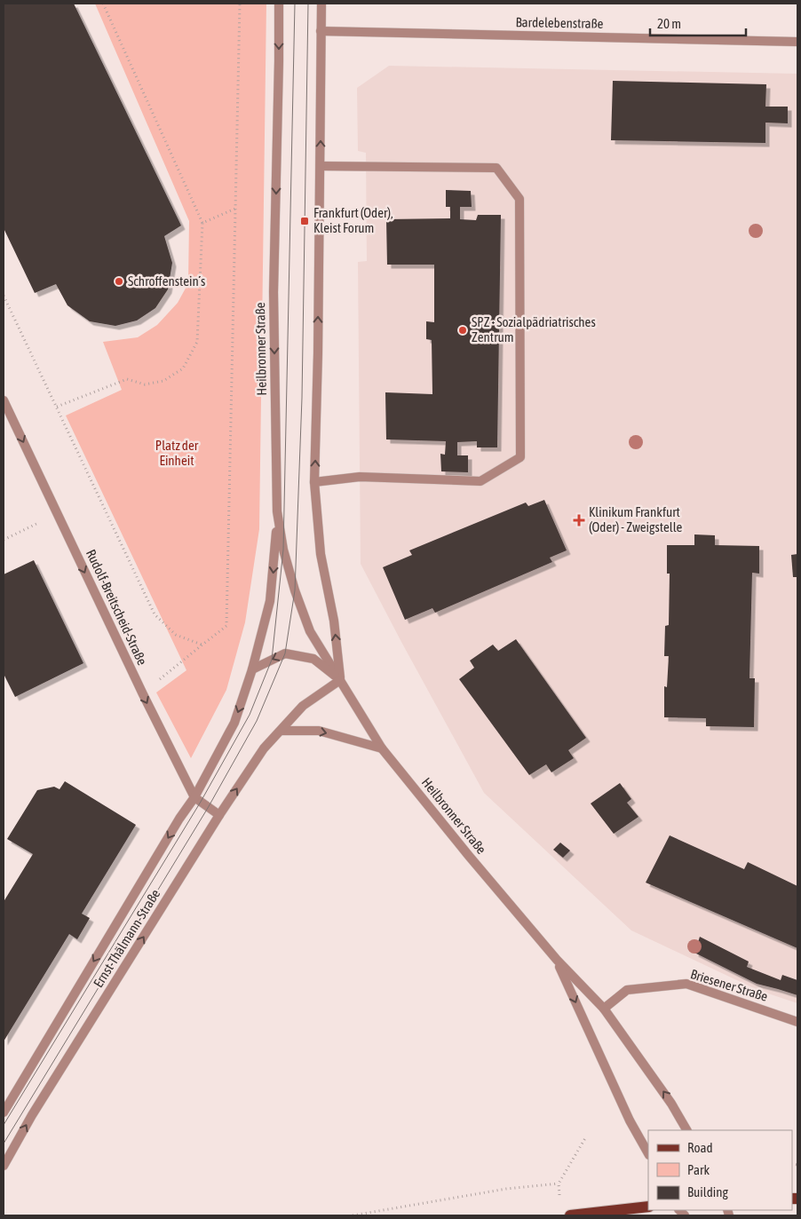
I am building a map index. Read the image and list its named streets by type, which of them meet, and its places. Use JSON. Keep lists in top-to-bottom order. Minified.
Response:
{"streets":{"street":["Bardelebenstraße","Heilbronner Straße","Rudolf-Breitscheid-Straße","Ernst-Thälmann-Straße","Briesener Straße"]},"crossings":[["Bardelebenstraße","Heilbronner Straße"],["Heilbronner Straße","Ernst-Thälmann-Straße"],["Heilbronner Straße","Briesener Straße"],["Rudolf-Breitscheid-Straße","Ernst-Thälmann-Straße"]],"one_way":["Rudolf-Breitscheid-Straße"],"parks":["Platz der Einheit"],"places":{"transit":["Frankfurt (Oder), Kleist Forum"],"other":["Schroffenstein´s","SPZ - Sozialpädriatrisches Zentrum"],"health":["Klinikum Frankfurt (Oder) - Zweigstelle"]},"legend":["Road","Park","Building"],"scale_bar":"20 m"}
